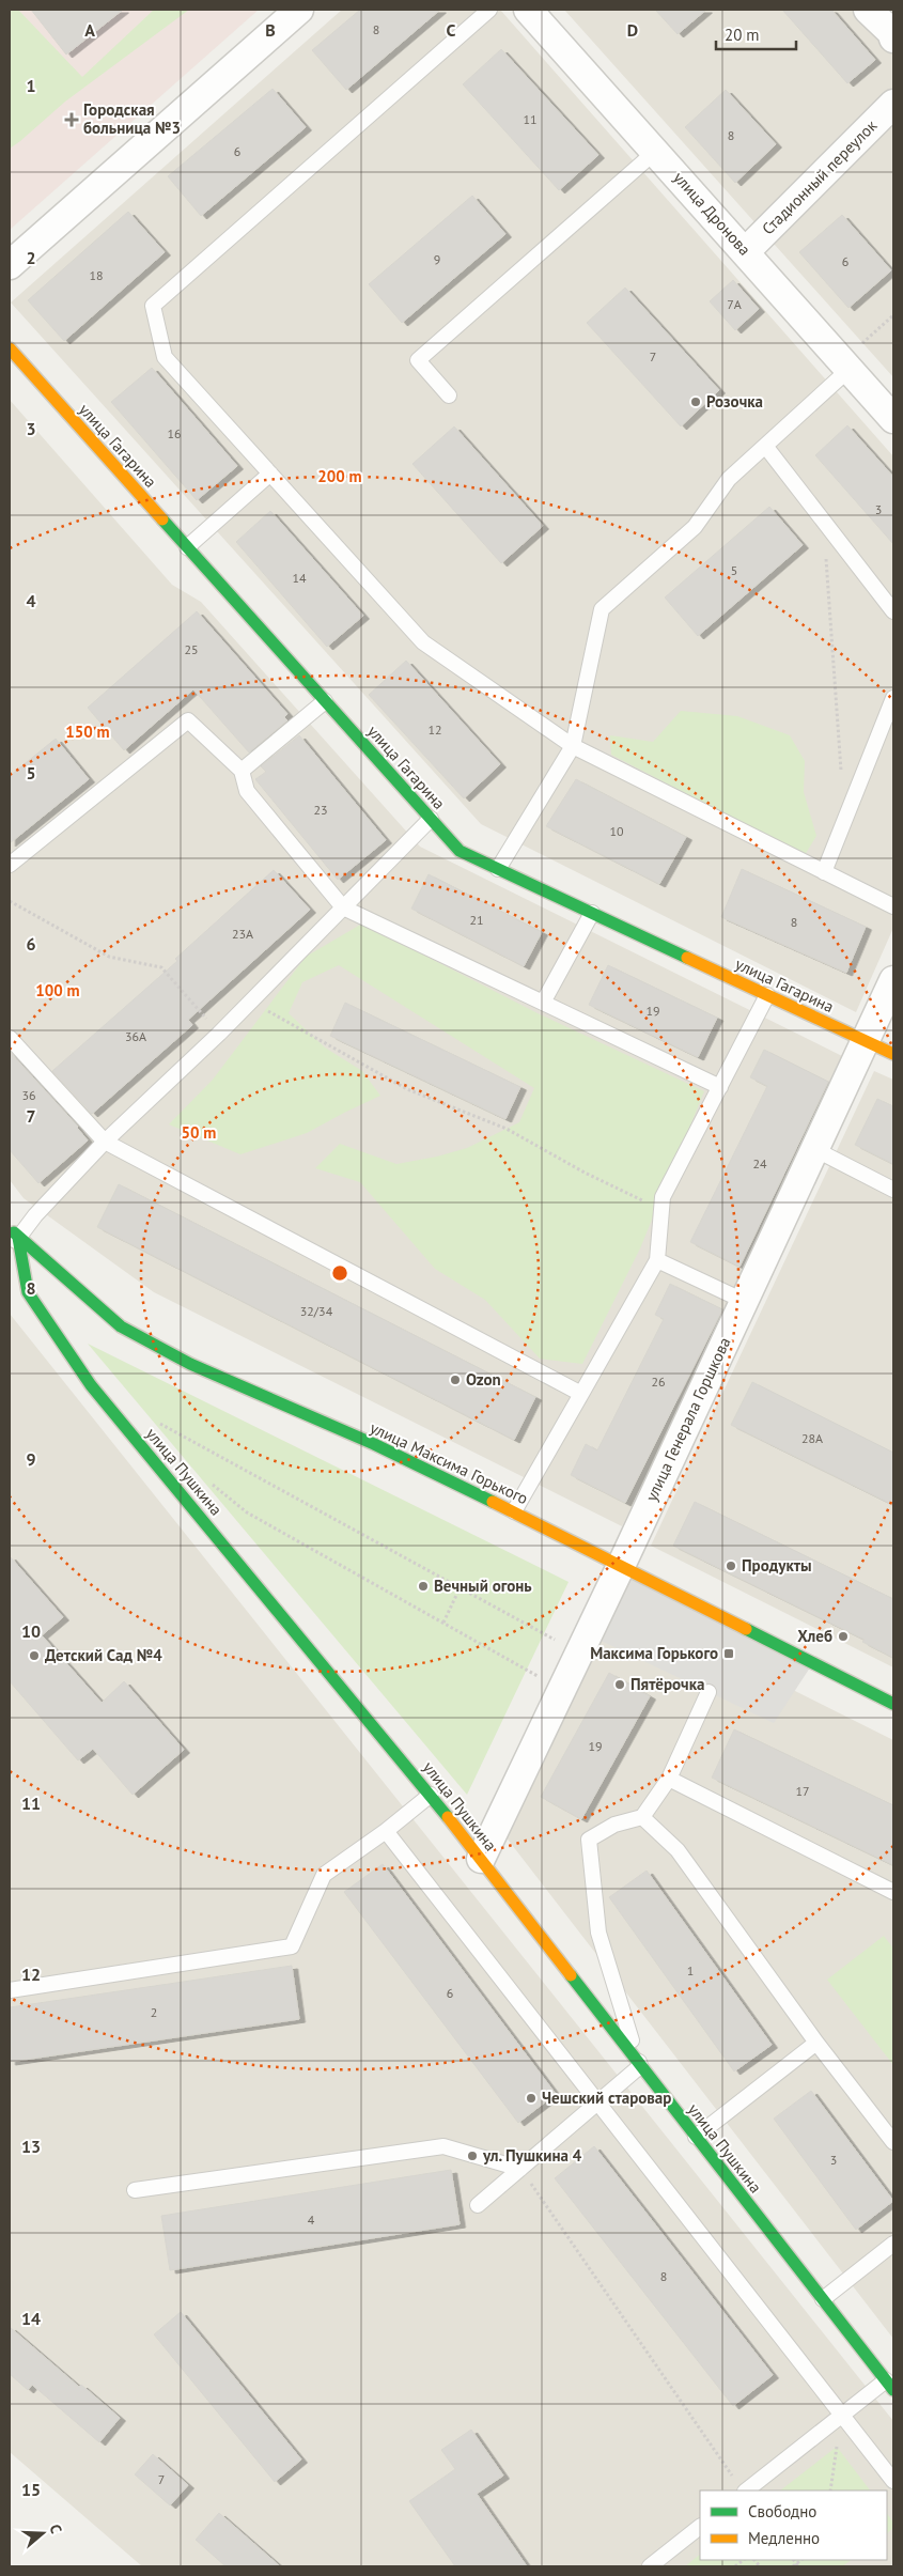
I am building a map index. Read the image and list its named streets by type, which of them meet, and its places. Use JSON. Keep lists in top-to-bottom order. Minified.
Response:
{"streets":{"street":["Стадионный переулок","улица Дронова","улица Гагарина","улица Генерала Горшкова","улица Максима Горького","улица Пушкина"]},"crossings":[["Стадионный переулок","улица Дронова"],["улица Гагарина","улица Генерала Горшкова"],["улица Генерала Горшкова","улица Максима Горького"],["улица Генерала Горшкова","улица Пушкина"],["улица Максима Горького","улица Пушкина"]],"places":{"health":["Городская больница №3"],"other":["Розочка","Ozon","Продукты","Вечный огонь","Хлеб","Детский Сад №4","Пятёрочка","Чешский старовар","ул. Пушкина 4"],"transit":["Максима Горького"]},"house_numbers":["8","11","8","6","9","6","18","7А","7","16","3","5","14","25","12","23","10","21","8","23А","19","36А","36","24","32/34","26","28А","19","17","1","6","2","3","4","8","7"],"legend":["Свободно","Медленно"],"scale_bar":"20 m","north":"right","grid":{"columns":["A","B","C","D"],"rows":["1","2","3","4","5","6","7","8","9","10","11","12","13","14","15"]},"rings":["200 m","150 m","100 m","50 m"]}
